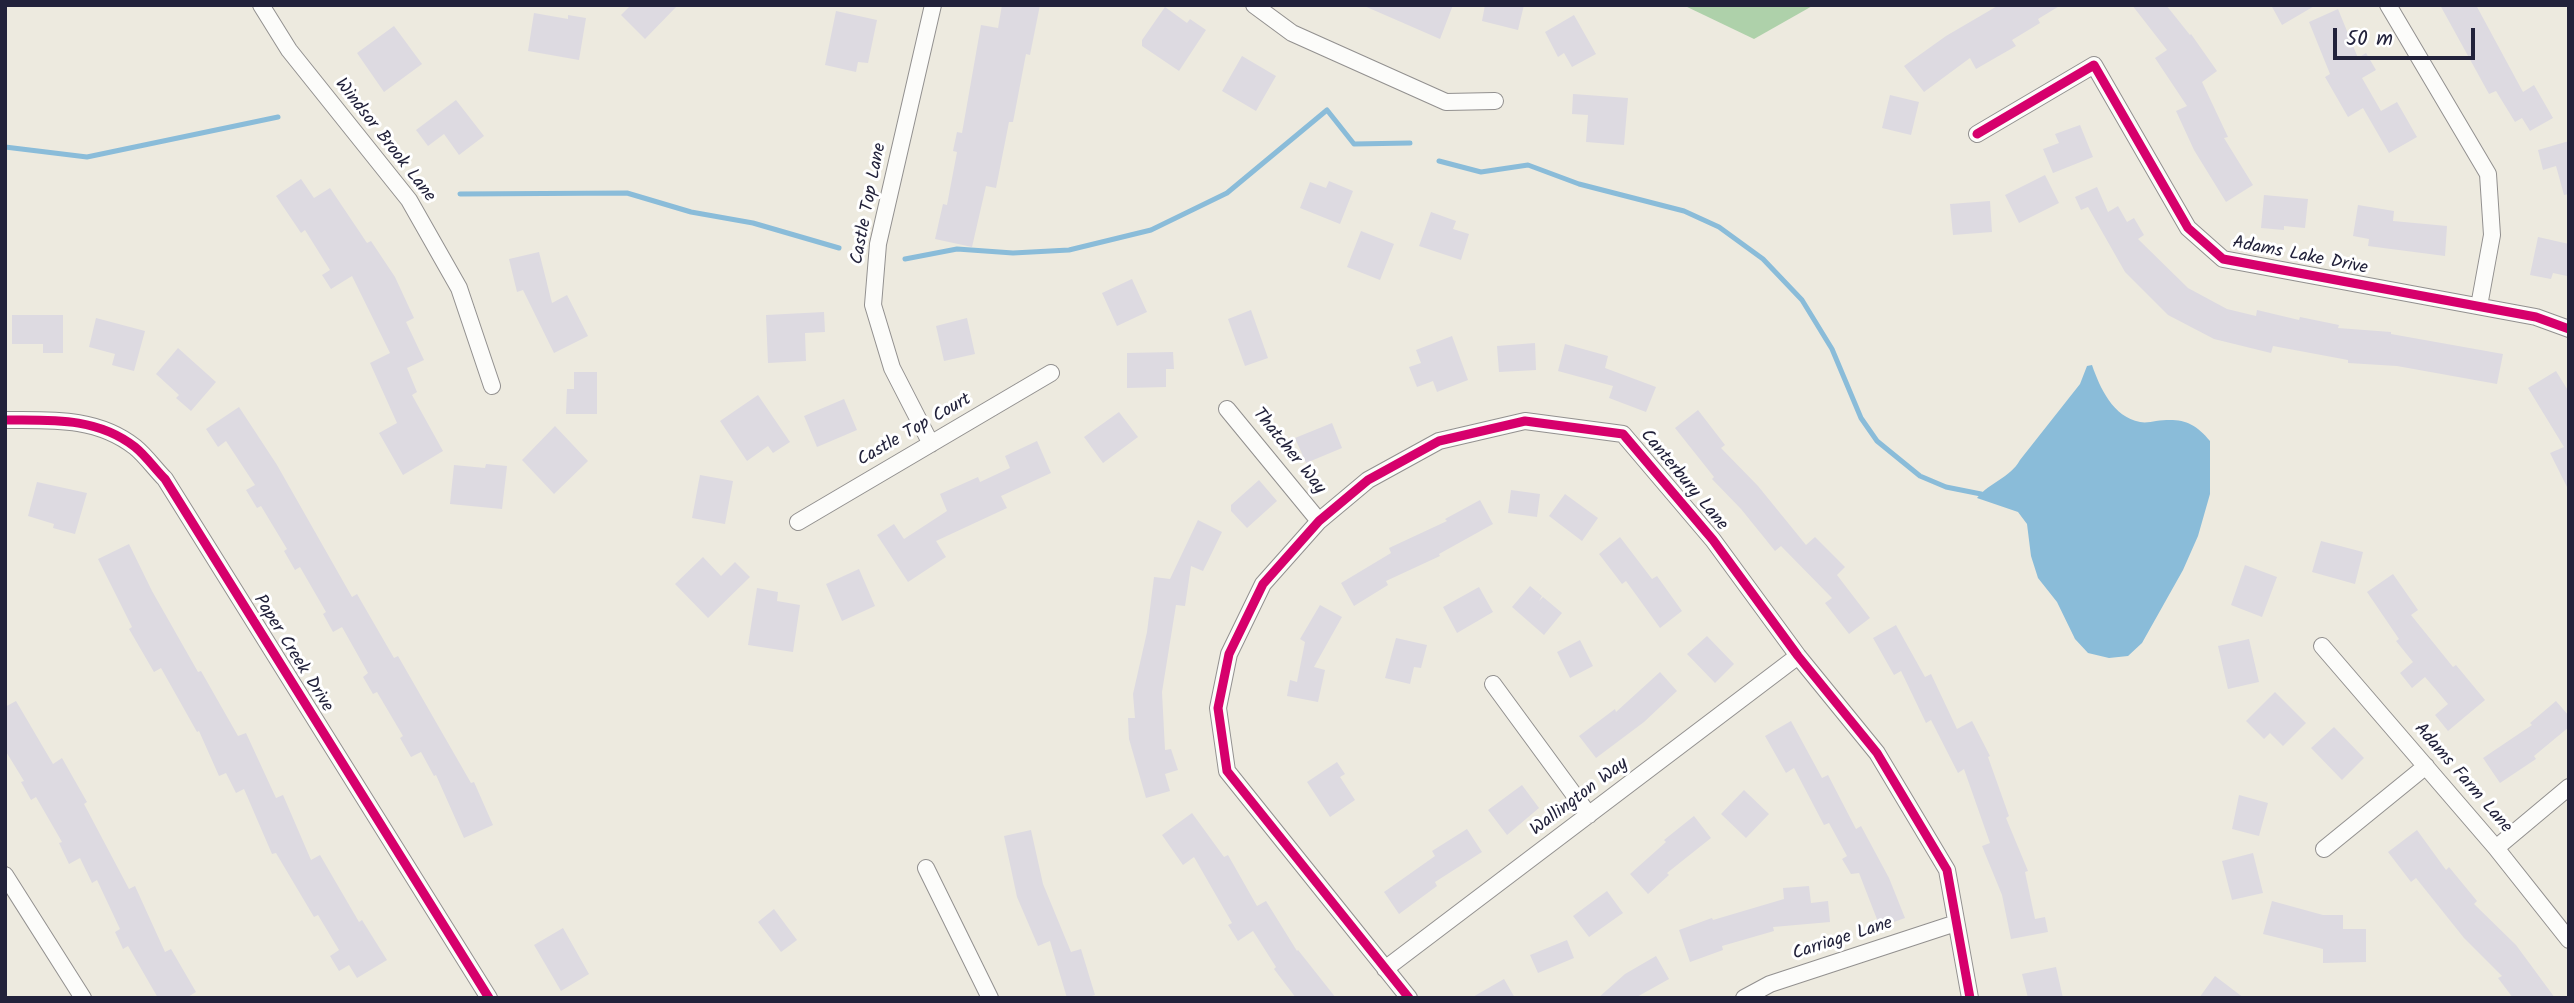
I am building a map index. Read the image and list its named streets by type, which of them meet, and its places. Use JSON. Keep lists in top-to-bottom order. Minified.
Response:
{"streets":{"street":["Windsor Brook Lane","Castle Top Lane","Adams Lake Drive","Castle Top Court","Thatcher Way","Canterbury Lane","Paper Creek Drive","Adams Farm Lane","Wallington Way","Carriage Lane"]},"crossings":[["Castle Top Lane","Castle Top Court"],["Thatcher Way","Canterbury Lane"],["Canterbury Lane","Wallington Way"],["Canterbury Lane","Carriage Lane"]],"scale_bar":"50 m"}
